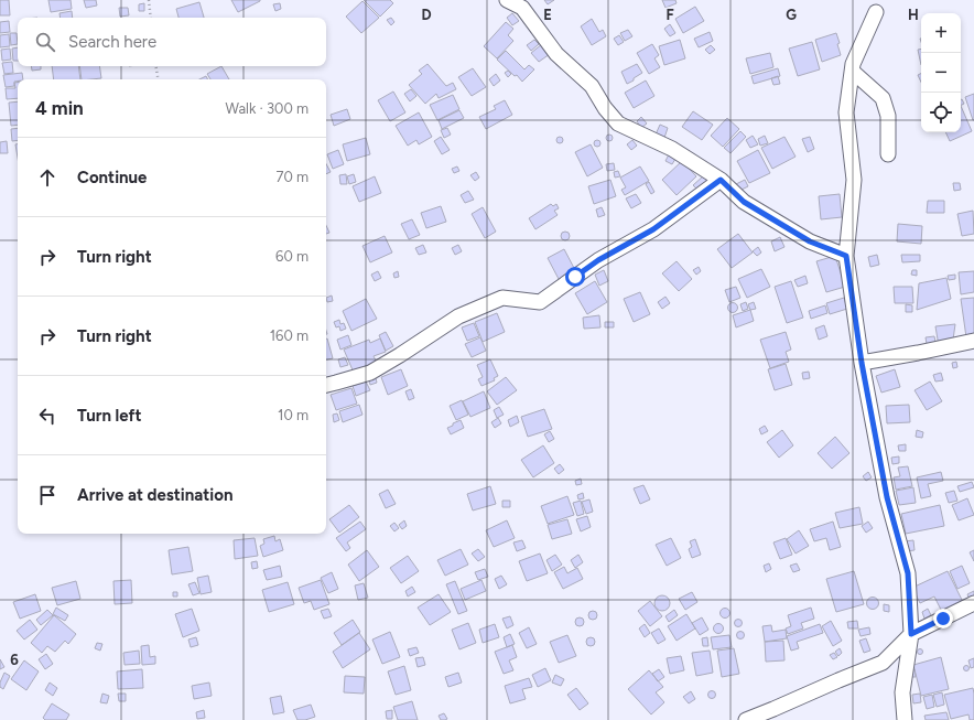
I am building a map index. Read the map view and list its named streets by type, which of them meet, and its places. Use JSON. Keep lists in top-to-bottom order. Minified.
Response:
{"page":{"map_buttons":["+","−"],"search":"Search here","heading":["4 min","Walk · 300 m"],"list":[["Continue","70 m"],["Turn right","60 m"],["Turn right","160 m"],["Turn left","10 m"],"Arrive at destination"]},"grid":{"columns":["D","E","F","G","H"],"rows":["6"]}}
